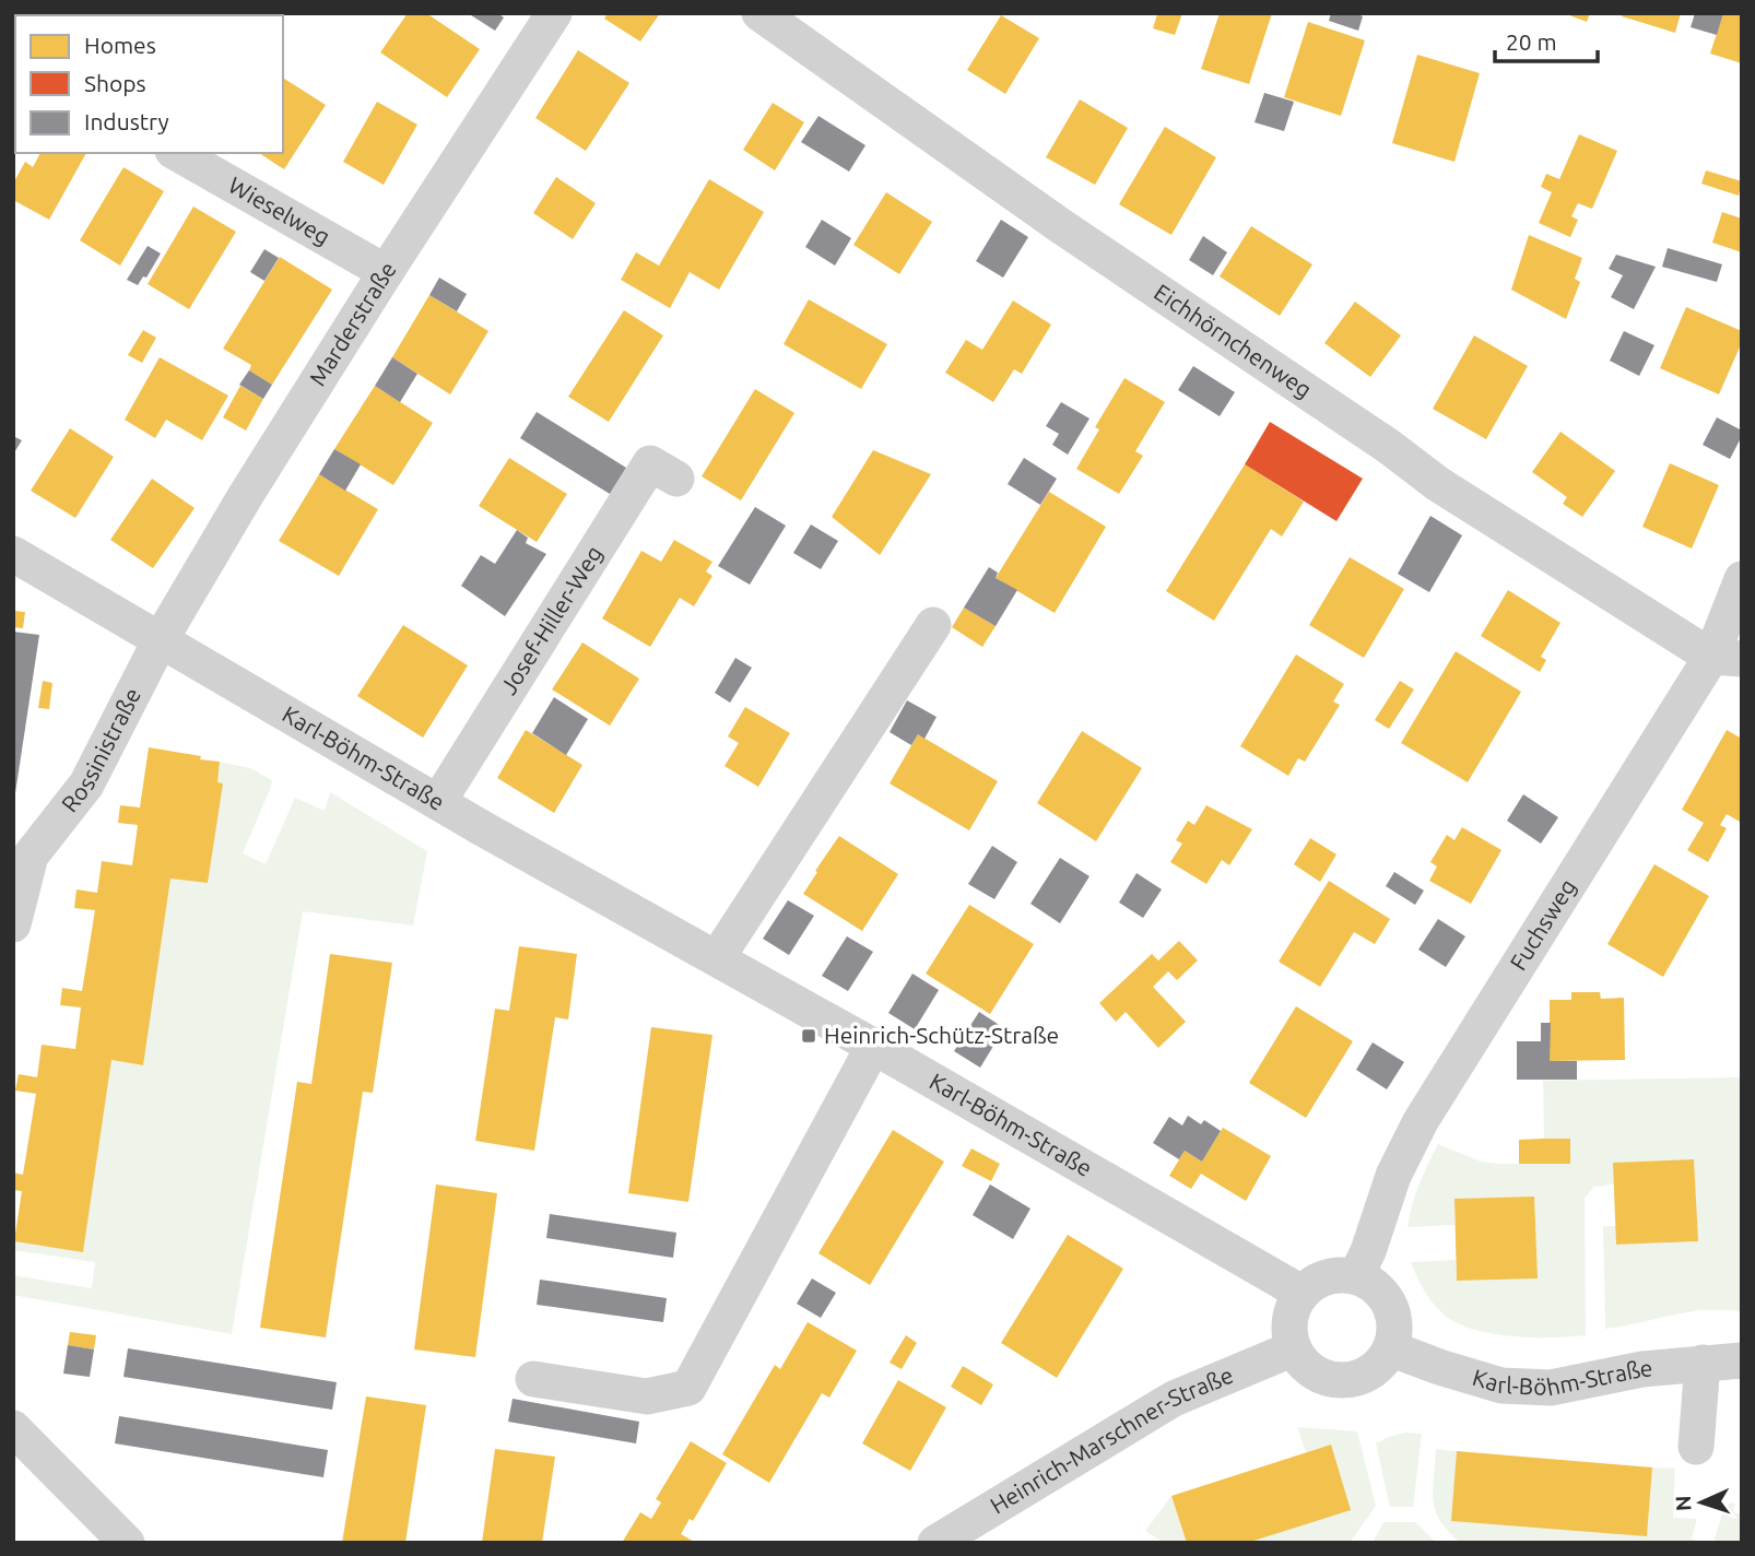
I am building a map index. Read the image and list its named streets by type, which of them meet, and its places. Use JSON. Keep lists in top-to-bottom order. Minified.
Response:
{"streets":{"street":["Wieselweg","Marderstraße","Eichhörnchenweg","Josef-Hiller-Weg","Rossinistraße","Karl-Böhm-Straße","Fuchsweg","Heinrich-Marschner-Straße"]},"crossings":[["Wieselweg","Marderstraße"],["Marderstraße","Rossinistraße"],["Marderstraße","Karl-Böhm-Straße"],["Eichhörnchenweg","Fuchsweg"],["Josef-Hiller-Weg","Karl-Böhm-Straße"],["Rossinistraße","Karl-Böhm-Straße"],["Karl-Böhm-Straße","Fuchsweg"],["Karl-Böhm-Straße","Heinrich-Marschner-Straße"],["Fuchsweg","Heinrich-Marschner-Straße"]],"places":{"transit":["Heinrich-Schütz-Straße"]},"legend":["Homes","Shops","Industry"],"scale_bar":"20 m","north":"left"}
